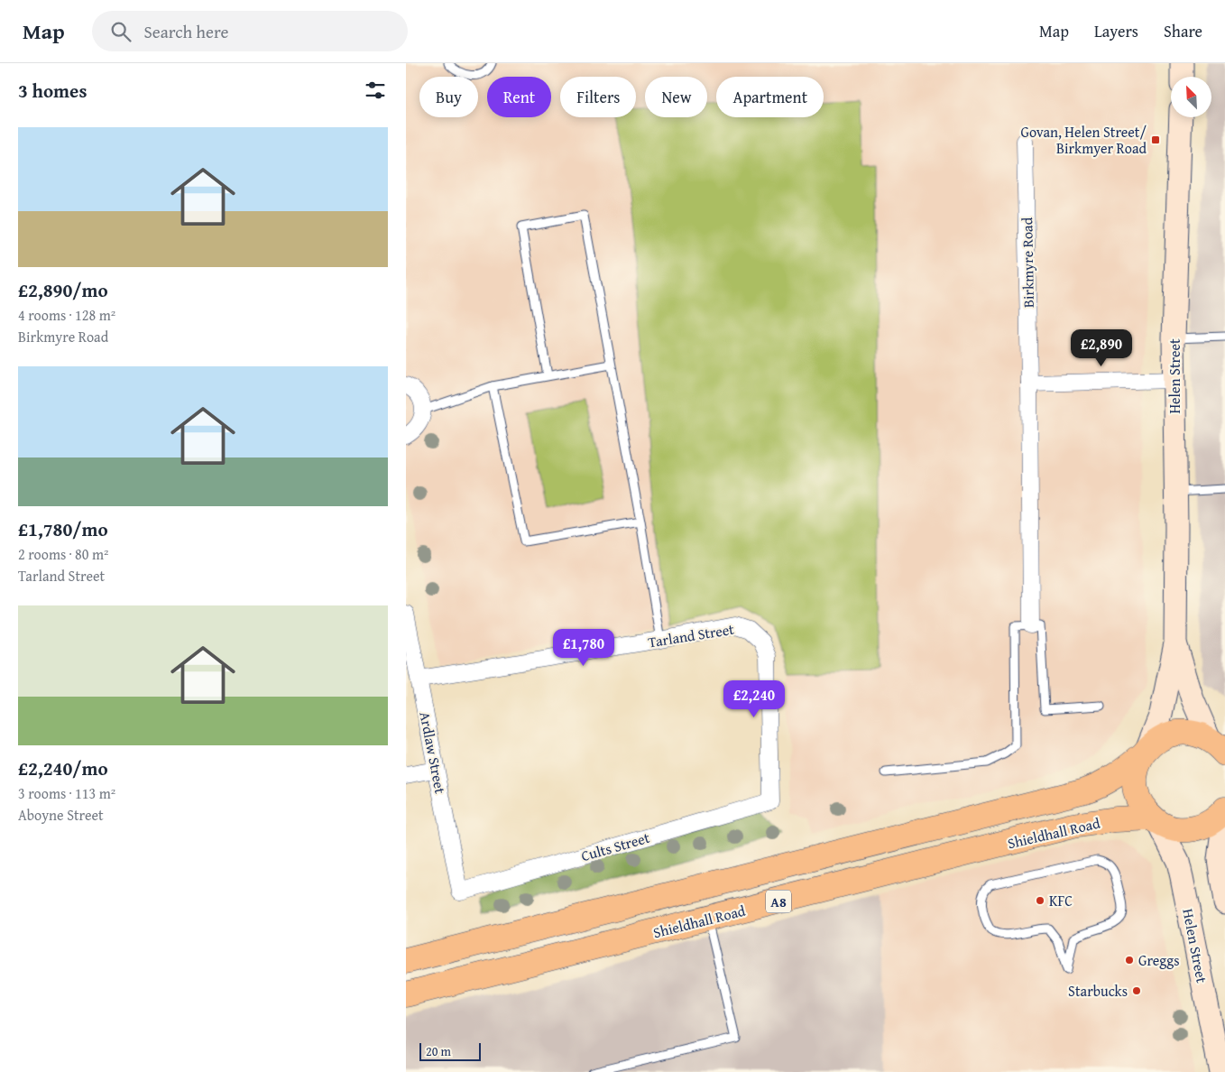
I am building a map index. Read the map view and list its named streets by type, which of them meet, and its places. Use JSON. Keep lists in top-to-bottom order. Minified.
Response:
{"streets":{"main road":["Shieldhall Road","A8"],"street":["Birkmyre Road","Helen Street","Tarland Street","Ardlaw Street","Cults Street"]},"crossings":[["Helen Street","Shieldhall Road"],["Helen Street","A8"],["Tarland Street","Ardlaw Street"],["Tarland Street","Cults Street"],["Ardlaw Street","Cults Street"]],"places":{"transit":["Govan, Helen Street/ Birkmyer Road"],"other":["KFC","Greggs","Starbucks"]},"scale_bar":"20 m","north":"top left","page":{"header":"Map","search":"Search here","nav":["Map","Layers","Share"],"heading":"3 homes","chip":["Buy","Rent","Filters","New","Apartment"],"list":[{"name":"£2,890/mo","note":"4 rooms · 128 m² · Birkmyre Road"},{"name":"£1,780/mo","note":"2 rooms · 80 m² · Tarland Street"},{"name":"£2,240/mo","note":"3 rooms · 113 m² · Aboyne Street"}],"price":["£2,890","£1,780","£2,240"],"scale":"20 m"}}
